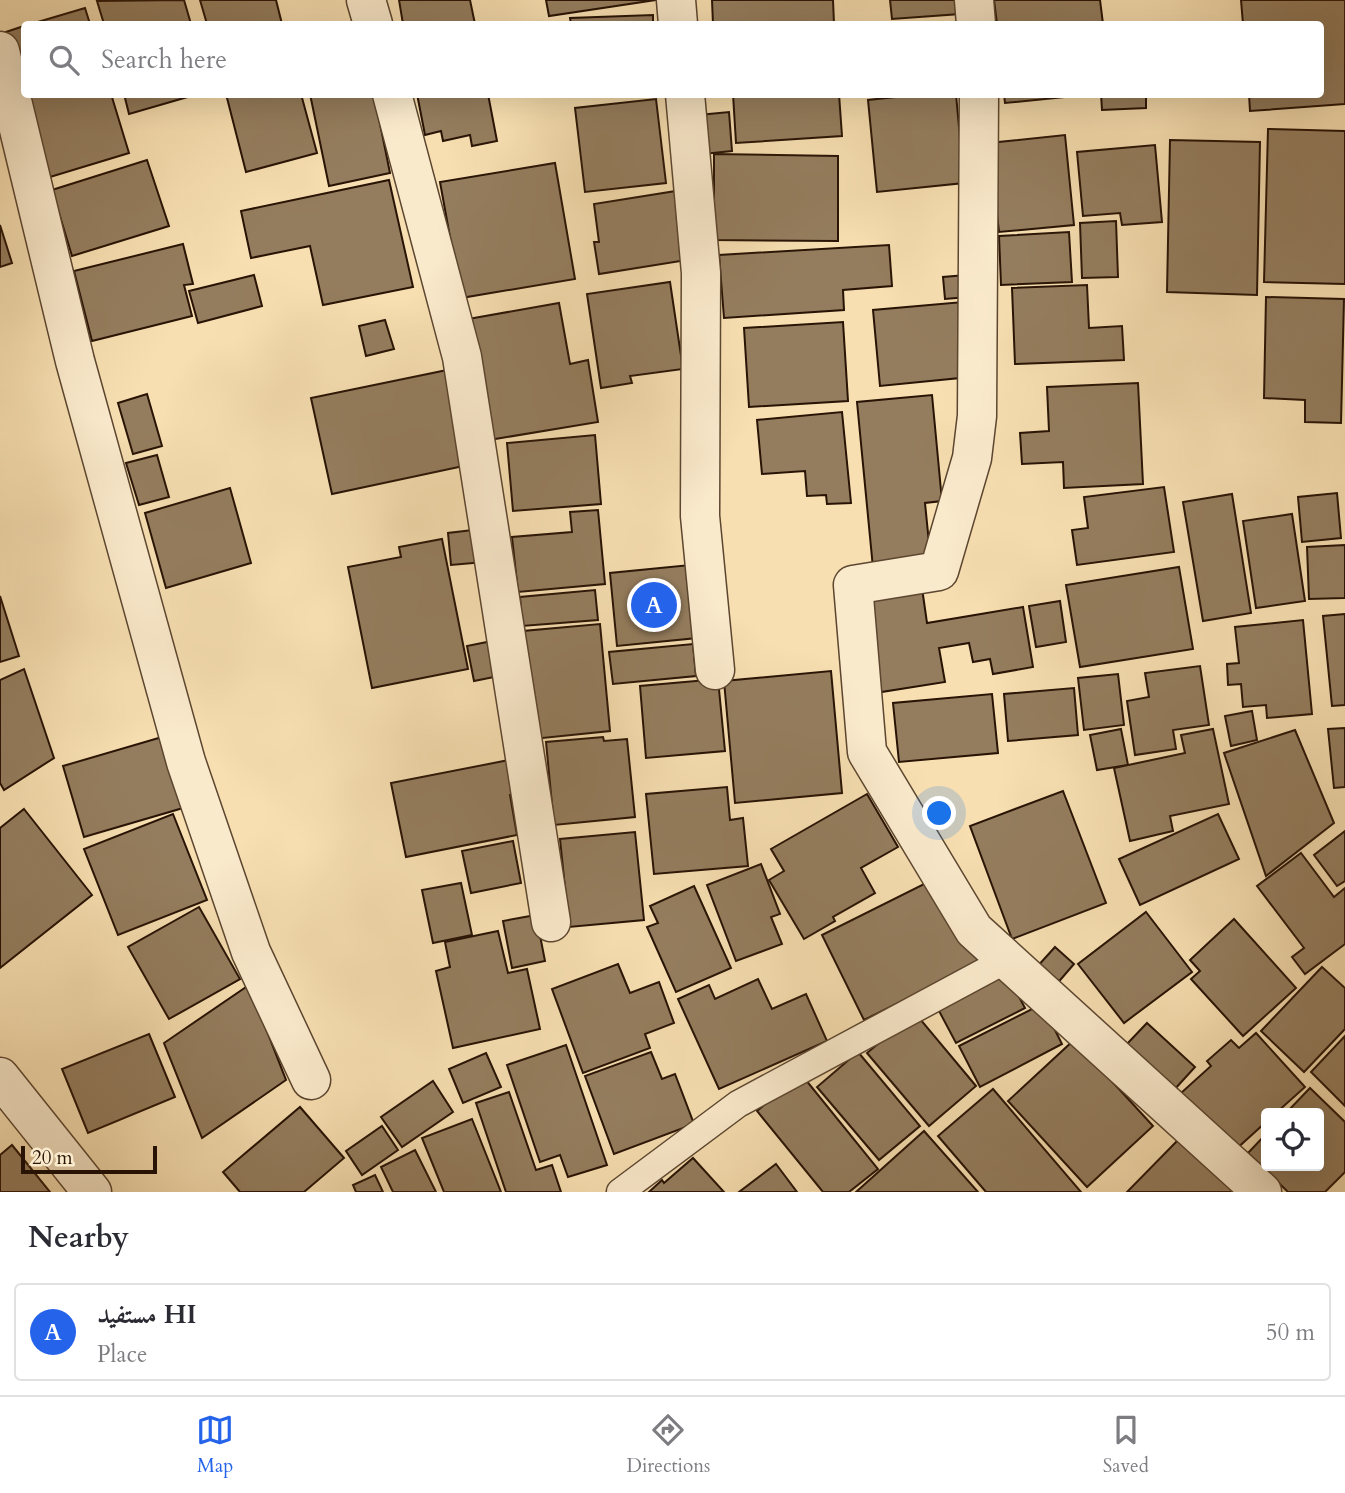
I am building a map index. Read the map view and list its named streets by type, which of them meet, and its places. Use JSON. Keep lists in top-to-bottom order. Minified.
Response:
{"scale_bar":"20 m","page":{"search":"Search here","pins":"A","scale":"20 m","heading":"Nearby","list":[{"mark":"A","name":"مستفيد HI","note":"Place","value":"50 m"}],"nav":["Map","Directions","Saved"]}}
